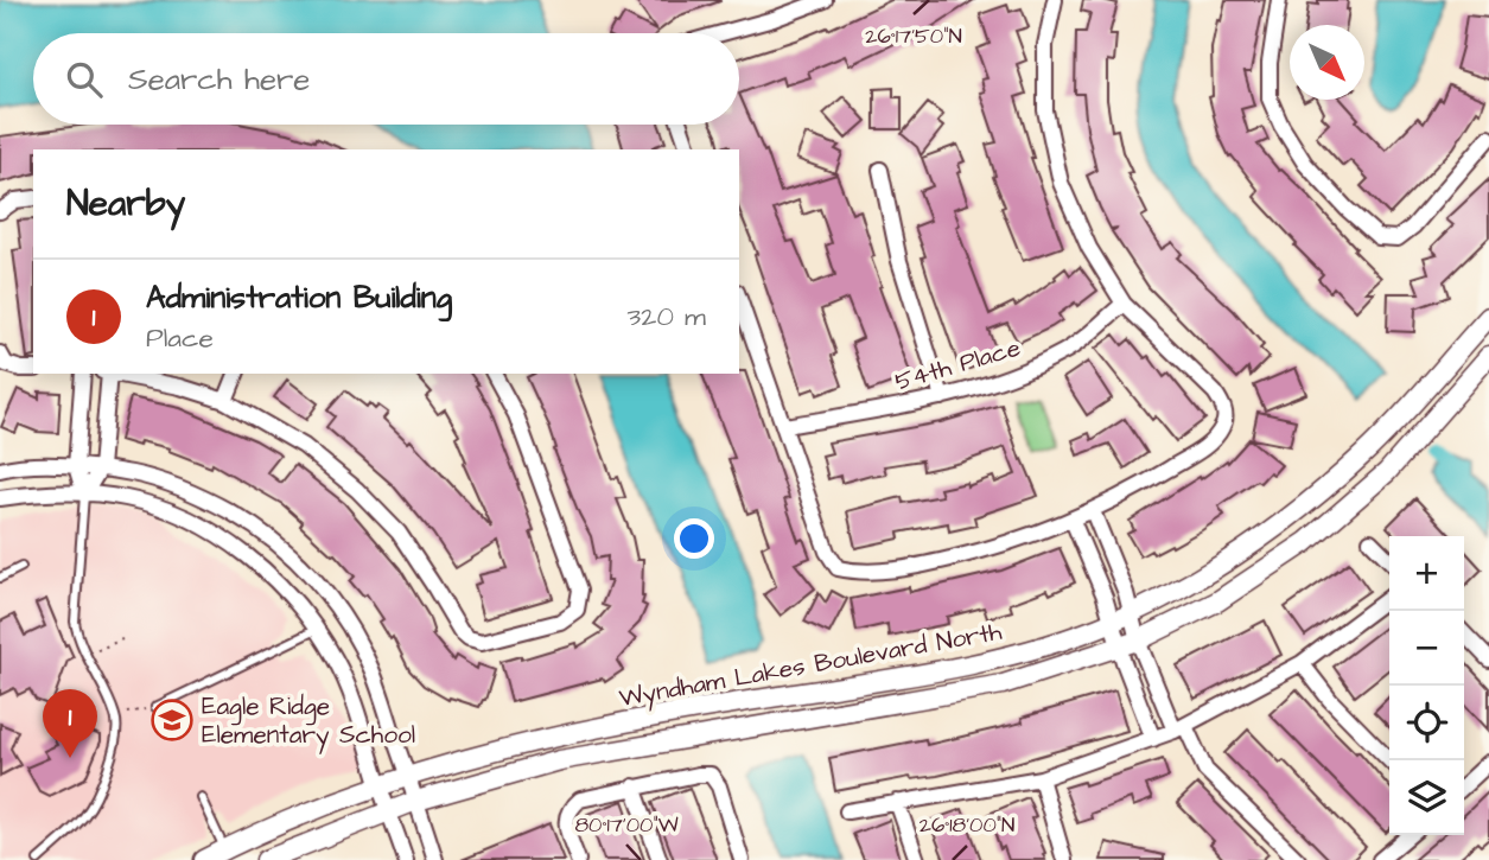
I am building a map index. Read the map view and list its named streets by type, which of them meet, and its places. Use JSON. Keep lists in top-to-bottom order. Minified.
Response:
{"streets":{"street":["54th Place","Wyndham Lakes Boulevard North"]},"places":{"school or university":["Eagle Ridge Elementary School"]},"north":"bottom right","page":{"search":"Search here","heading":"Nearby","list":[{"mark":"1","name":"Administration Building","note":"Place","value":"320 m"}],"map_buttons":["+","−"],"pins":"1"},"coordinates":["26°17'50\"N","80°17'00\"W","26°18'00\"N"]}
